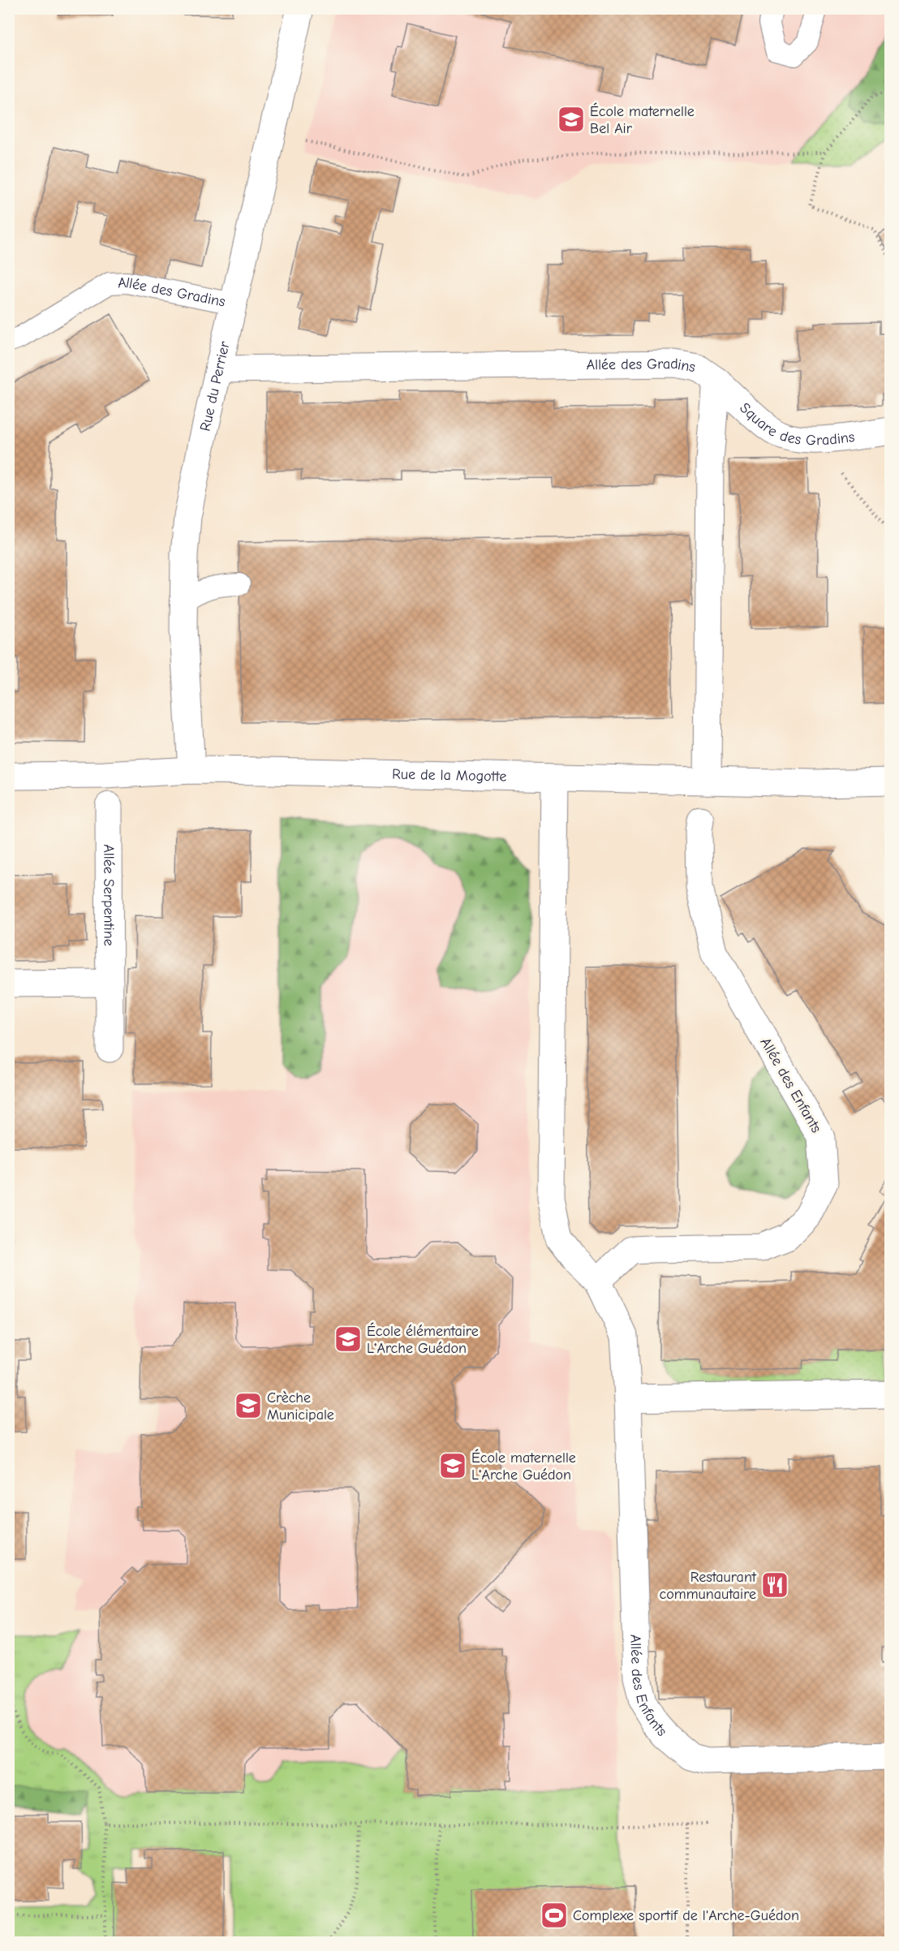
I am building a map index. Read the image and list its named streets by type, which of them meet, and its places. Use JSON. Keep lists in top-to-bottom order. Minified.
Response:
{"streets":{"street":["Allée des Gradins","Rue du Perrier","Square des Gradins","Rue de la Mogotte","Allée Serpentine","Allée des Enfants"]},"crossings":[["Allée des Gradins","Rue du Perrier"],["Allée des Gradins","Square des Gradins"],["Rue du Perrier","Rue de la Mogotte"],["Rue de la Mogotte","Allée des Enfants"]],"places":{"school or university":["École maternelle Bel Air","École élémentaire L'Arche Guédon","Crèche Municipale","École maternelle L'Arche Guédon"],"restaurant":["Restaurant communautaire"],"sports":["Complexe sportif de l'Arche-Guédon"]}}
